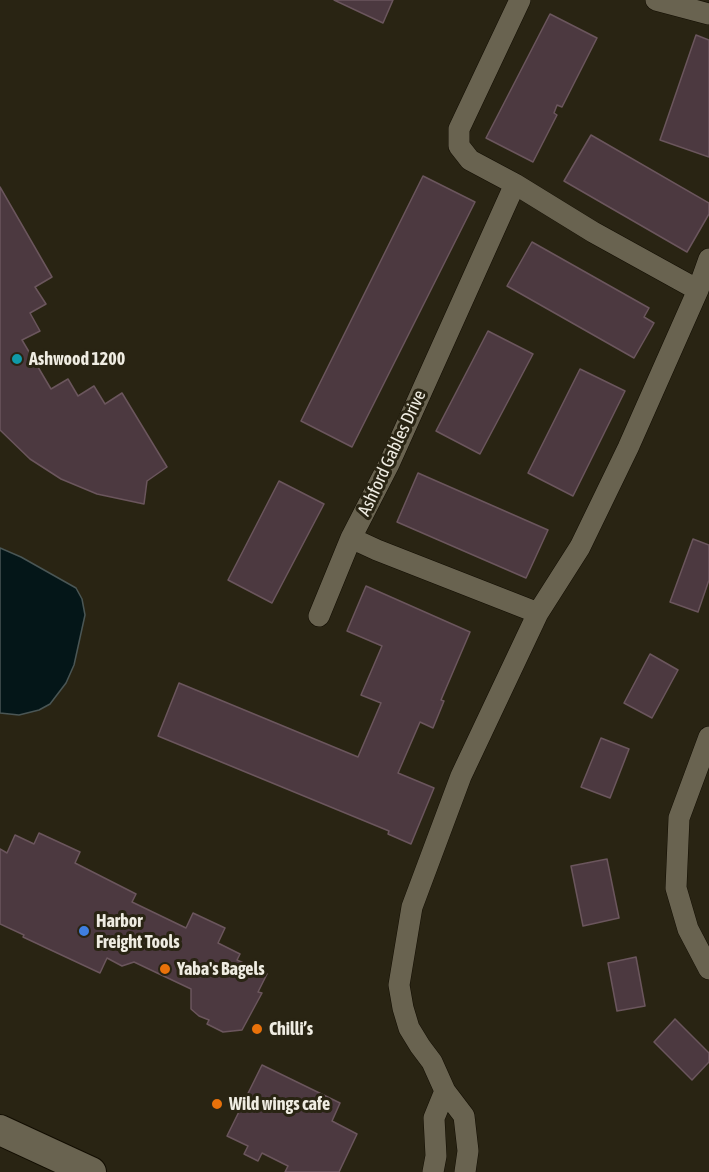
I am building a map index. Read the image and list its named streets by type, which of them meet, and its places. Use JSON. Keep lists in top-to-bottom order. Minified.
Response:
{"streets":{"street":["Ashford Gables Drive"]},"places":["Ashwood 1200","Harbor Freight Tools","Yaba's Bagels","Chilli’s","Wild wings cafe"]}
